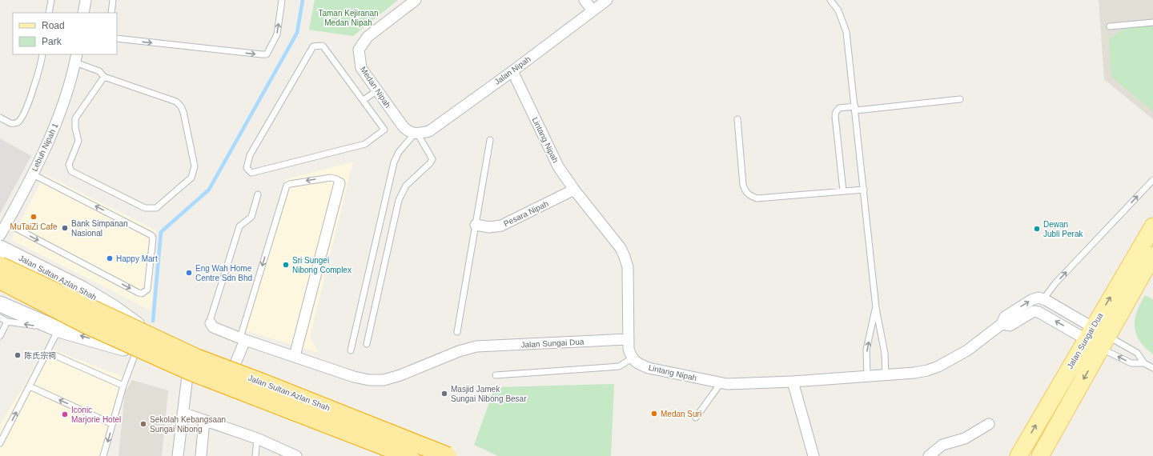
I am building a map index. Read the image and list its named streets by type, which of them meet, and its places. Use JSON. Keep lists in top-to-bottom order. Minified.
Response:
{"streets":{"highway":["Jalan Sultan Azlan Shah"],"main road":["Jalan Sungai Dua"],"street":["Jalan Nipah","Medan Nipah","Lintang Nipah","Lebuh Nipah 1","Pesara Nipah"]},"crossings":[["Jalan Nipah","Medan Nipah"],["Jalan Nipah","Lintang Nipah"],["Lintang Nipah","Pesara Nipah"],["Lintang Nipah","Jalan Sungai Dua"]],"one_way":["Jalan Sungai Dua"],"parks":["Taman Kejiranan Medan Nipah"],"places":["MuTaiZi Cafe","Bank Simpanan Nasional","Dewan Jubli Perak","Happy Mart","Sri Sungei Nibong Complex","Eng Wah Home Centre Sdn Bhd","陈氏宗祠","Masjid Jamek Sungai Nibong Besar","Medan Suri","Iconic Marjorie Hotel","Sekolah Kebangsaan Sungai Nibong"],"legend":["Road","Park"]}
